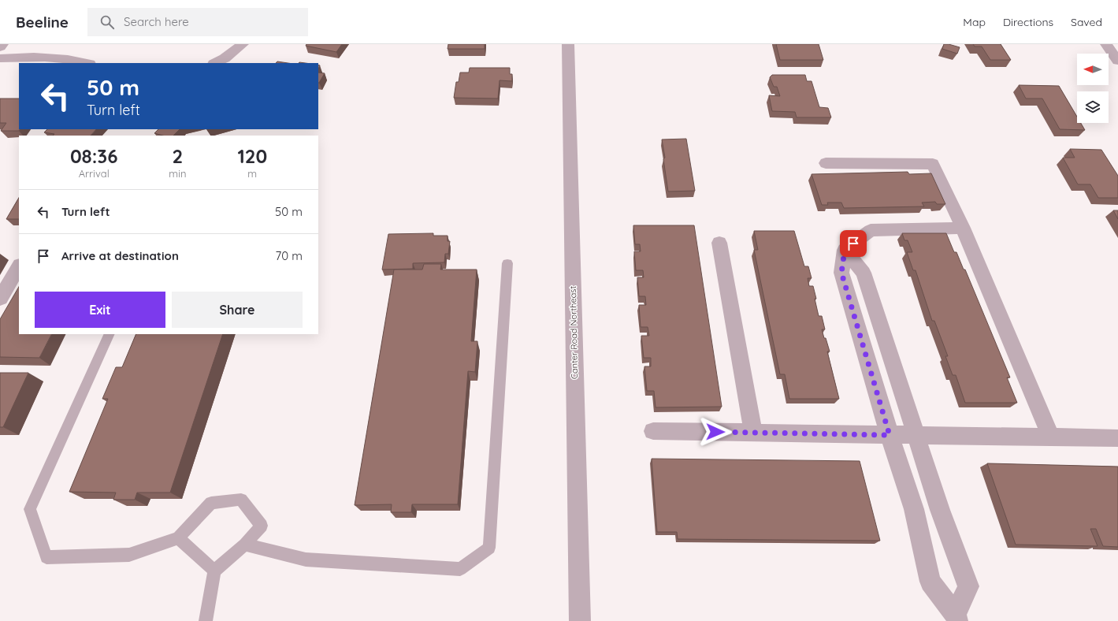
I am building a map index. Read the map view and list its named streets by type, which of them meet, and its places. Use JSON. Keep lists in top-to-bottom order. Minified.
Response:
{"streets":{"street":["Canter Road Northeast"]},"north":"left","page":{"header":"Beeline","search":"Search here","nav":["Map","Directions","Saved"],"turn":["50 m","Turn left"],"eta":["08:36","Arrival","2","min","120","m"],"list":[{"name":"Turn left","value":"50 m"},{"name":"Arrive at destination","value":"70 m"}],"buttons":["Exit","Share"]}}
